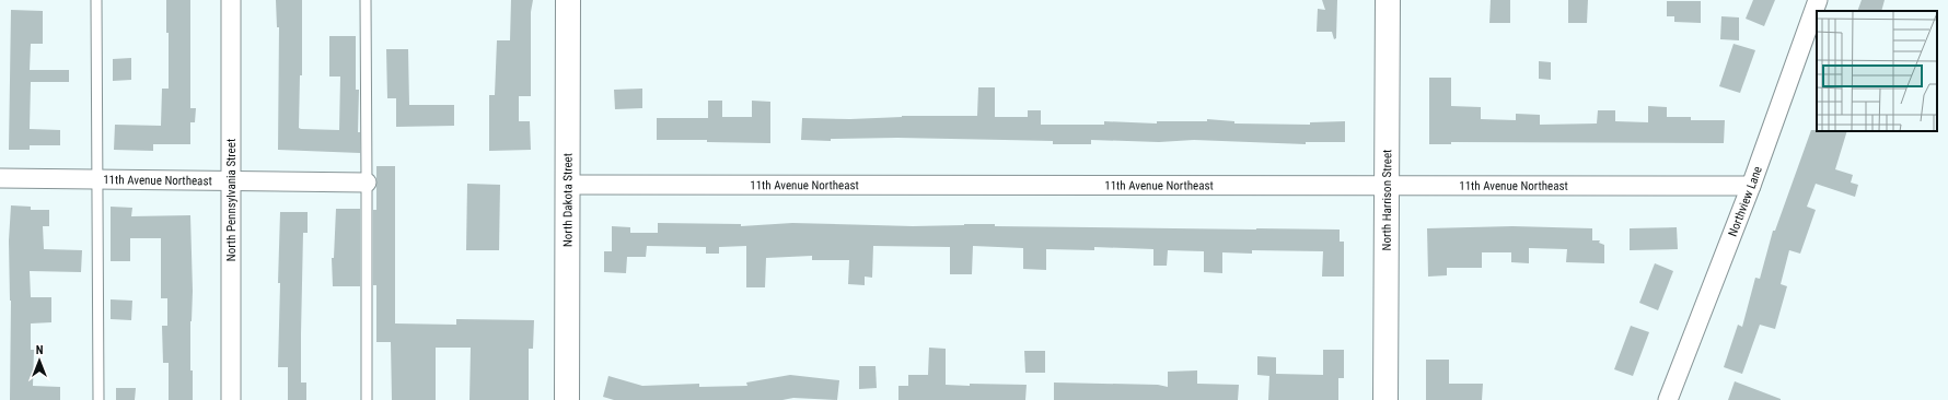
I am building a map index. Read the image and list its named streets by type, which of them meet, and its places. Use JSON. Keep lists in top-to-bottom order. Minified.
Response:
{"streets":{"street":["11th Avenue Northeast","North Pennsylvania Street","North Dakota Street","North Harrison Street","Northview Lane"]},"crossings":[["11th Avenue Northeast","North Pennsylvania Street"],["11th Avenue Northeast","North Dakota Street"],["11th Avenue Northeast","North Harrison Street"],["11th Avenue Northeast","Northview Lane"]],"north":"top"}
